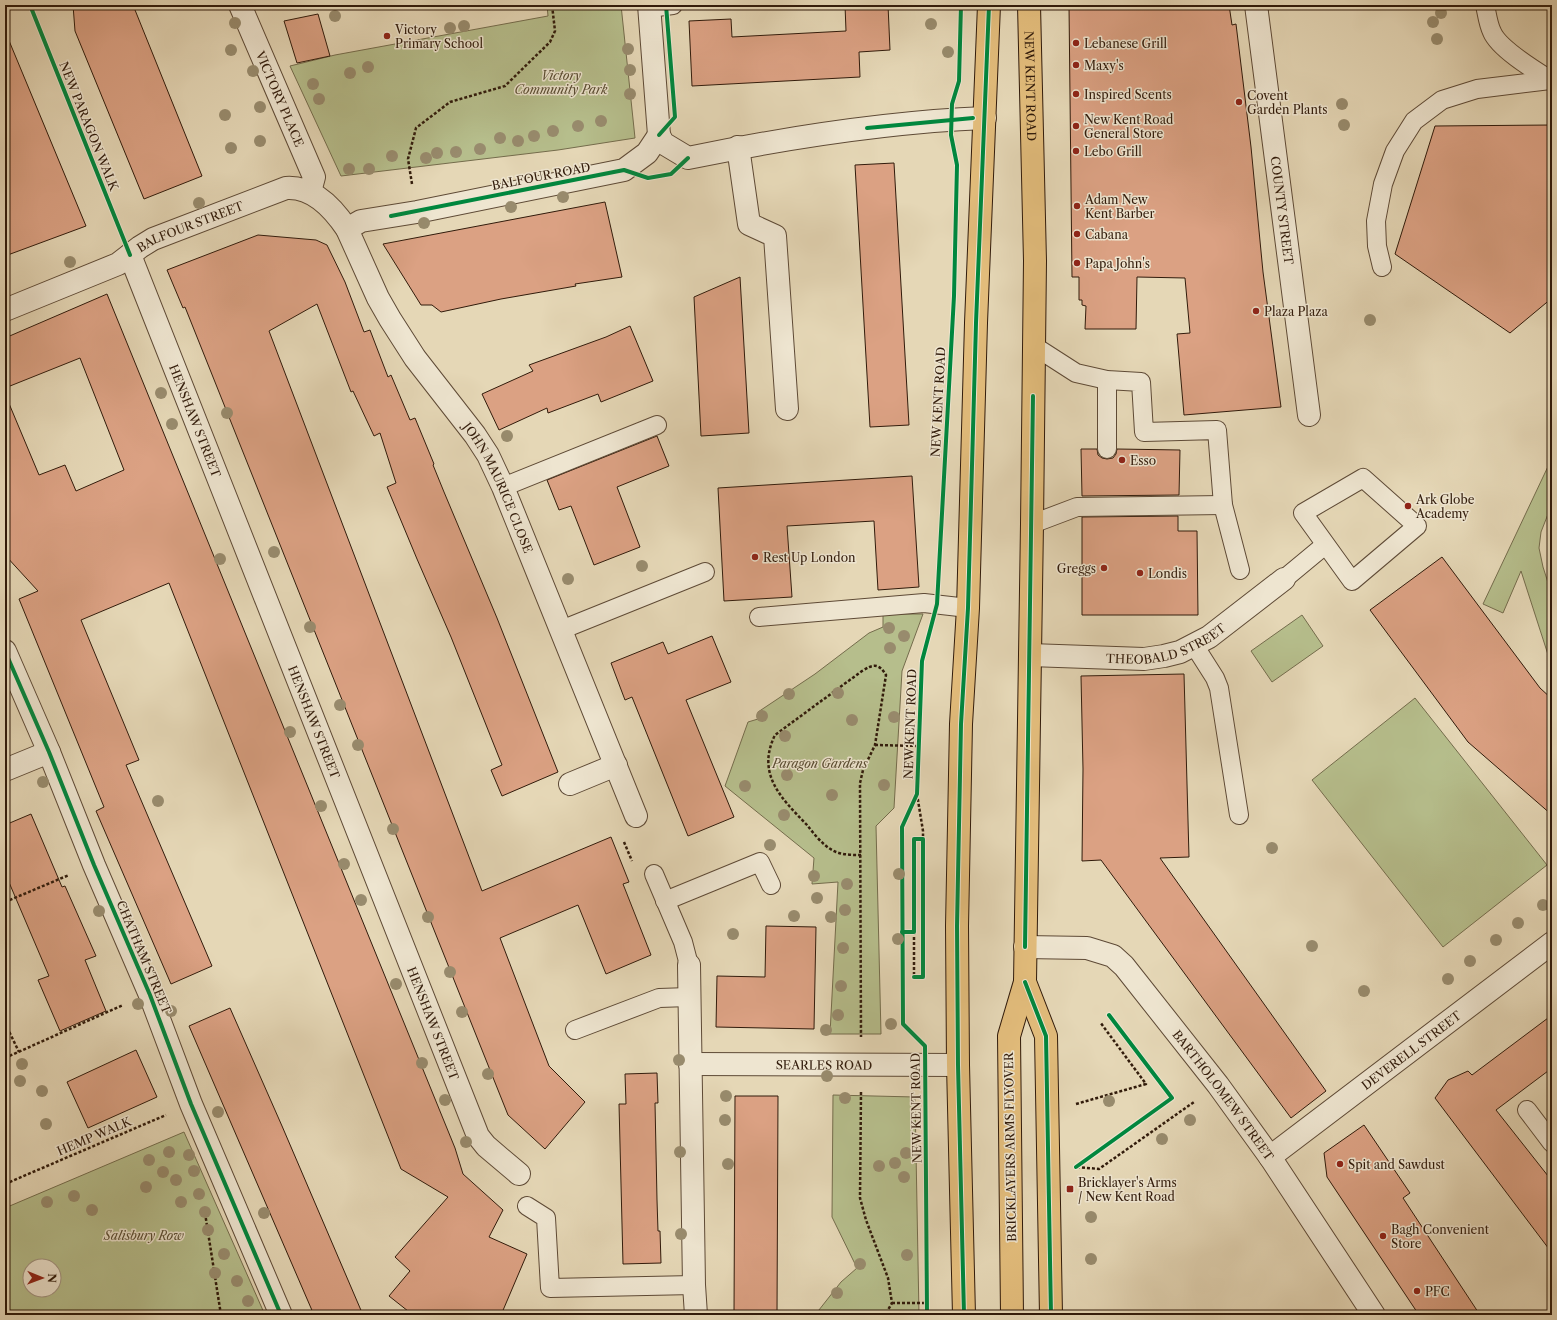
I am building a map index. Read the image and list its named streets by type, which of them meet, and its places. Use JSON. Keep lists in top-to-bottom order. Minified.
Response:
{"streets":{"highway":["NEW KENT ROAD","BRICKLAYERS ARMS FLYOVER"],"street":["VICTORY PLACE","BALFOUR ROAD","COUNTY STREET","BALFOUR STREET","HENSHAW STREET","JOHN MAURICE CLOSE","THEOBALD STREET","CHATHAM STREET","DEVERELL STREET","SEARLES ROAD","BARTHOLOMEW STREET"],"path":["HEMP WALK"],"cycle path":["NEW PARAGON WALK"]},"crossings":[["NEW KENT ROAD","THEOBALD STREET"],["NEW KENT ROAD","BARTHOLOMEW STREET"],["NEW KENT ROAD","BRICKLAYERS ARMS FLYOVER"],["VICTORY PLACE","BALFOUR STREET"],["BALFOUR ROAD","BALFOUR STREET"],["BALFOUR ROAD","JOHN MAURICE CLOSE"],["BALFOUR STREET","HENSHAW STREET"],["BALFOUR STREET","JOHN MAURICE CLOSE"],["CHATHAM STREET","HEMP WALK"],["DEVERELL STREET","BARTHOLOMEW STREET"]],"parks":["Victory Community Park","Paragon Gardens","Salisbury Row"],"places":{"other":["Victory Primary School","Lebanese Grill","Maxy's","Inspired Scents","Covent Garden Plants","New Kent Road General Store","Lebo Grill","Adam New Kent Barber","Cabana","Papa John's","Plaza Plaza","Esso","Ark Globe Academy","Rest Up London","Greggs","Londis","Spit and Sawdust","Bagh Convenient Store","PFC"],"transit":["Bricklayer's Arms / New Kent Road"]},"north":"right"}
